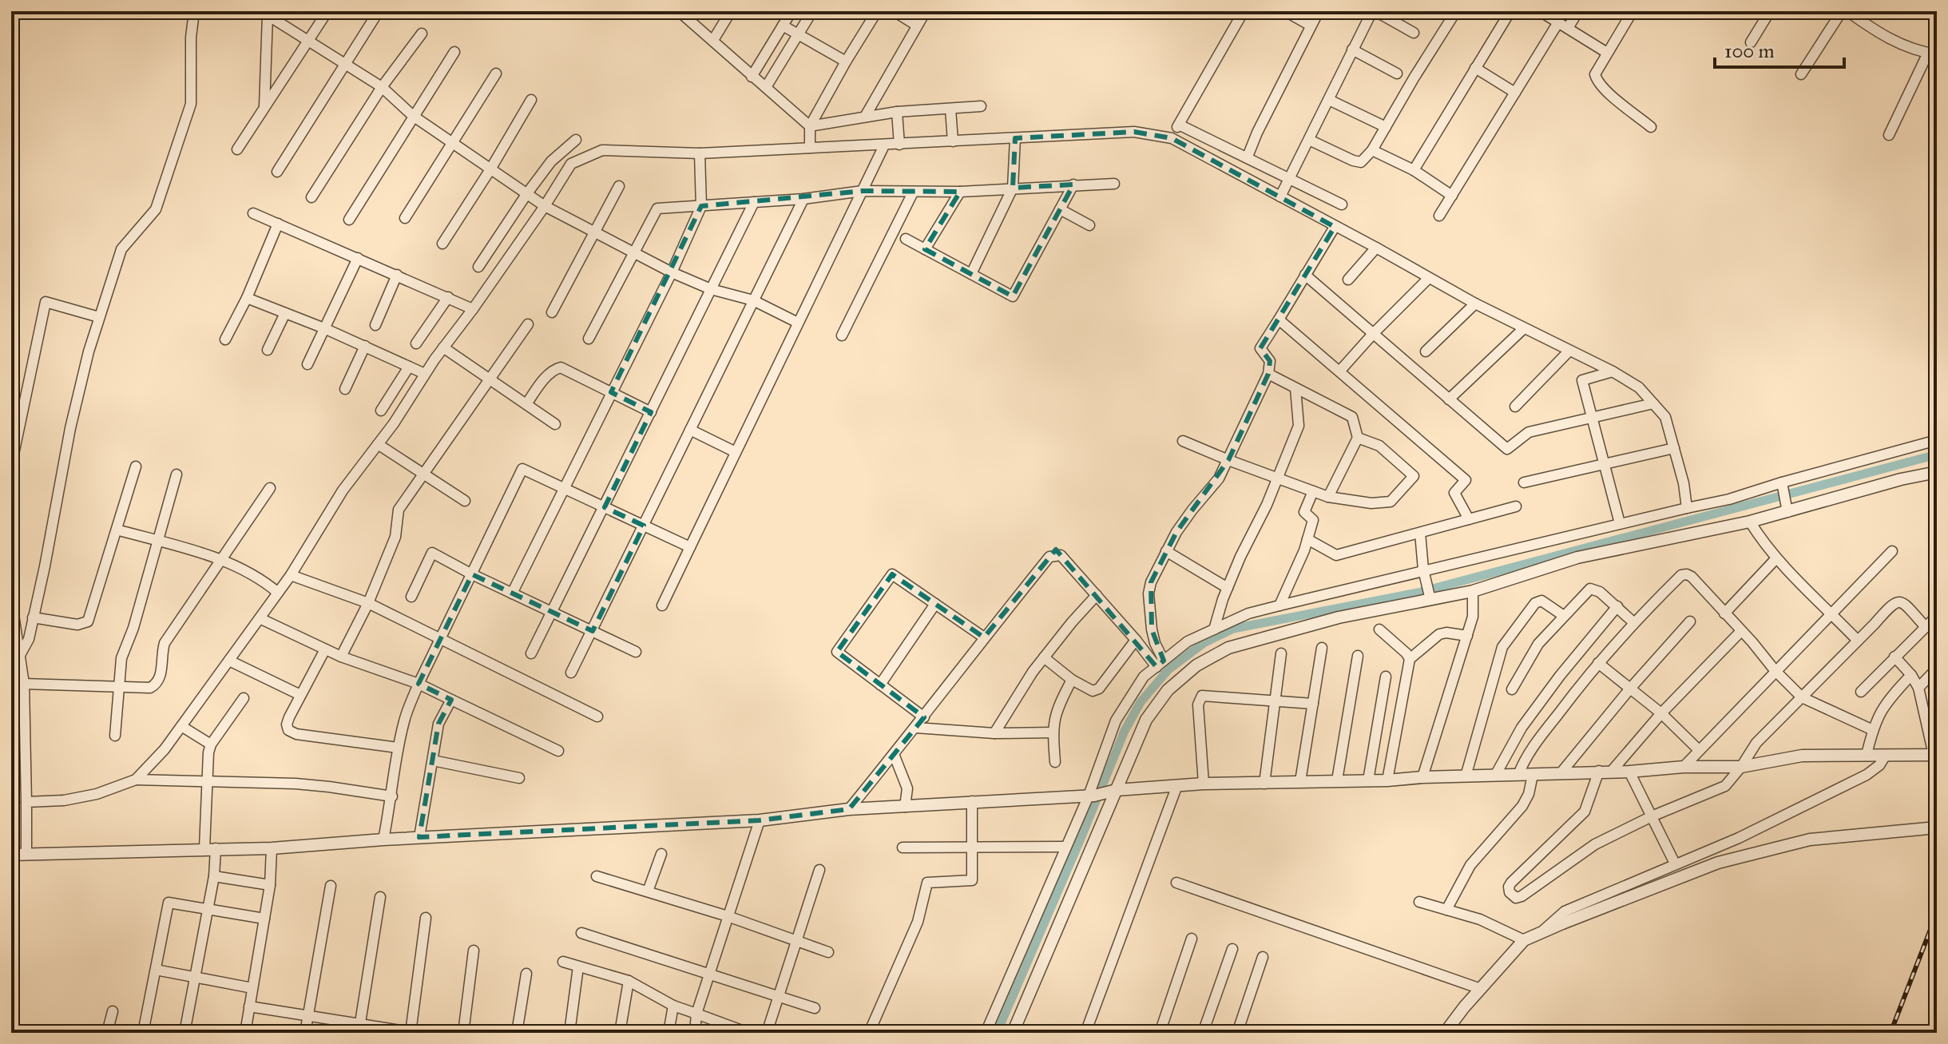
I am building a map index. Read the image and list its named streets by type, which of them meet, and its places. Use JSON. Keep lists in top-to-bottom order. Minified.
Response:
{"scale_bar":"100 m"}
